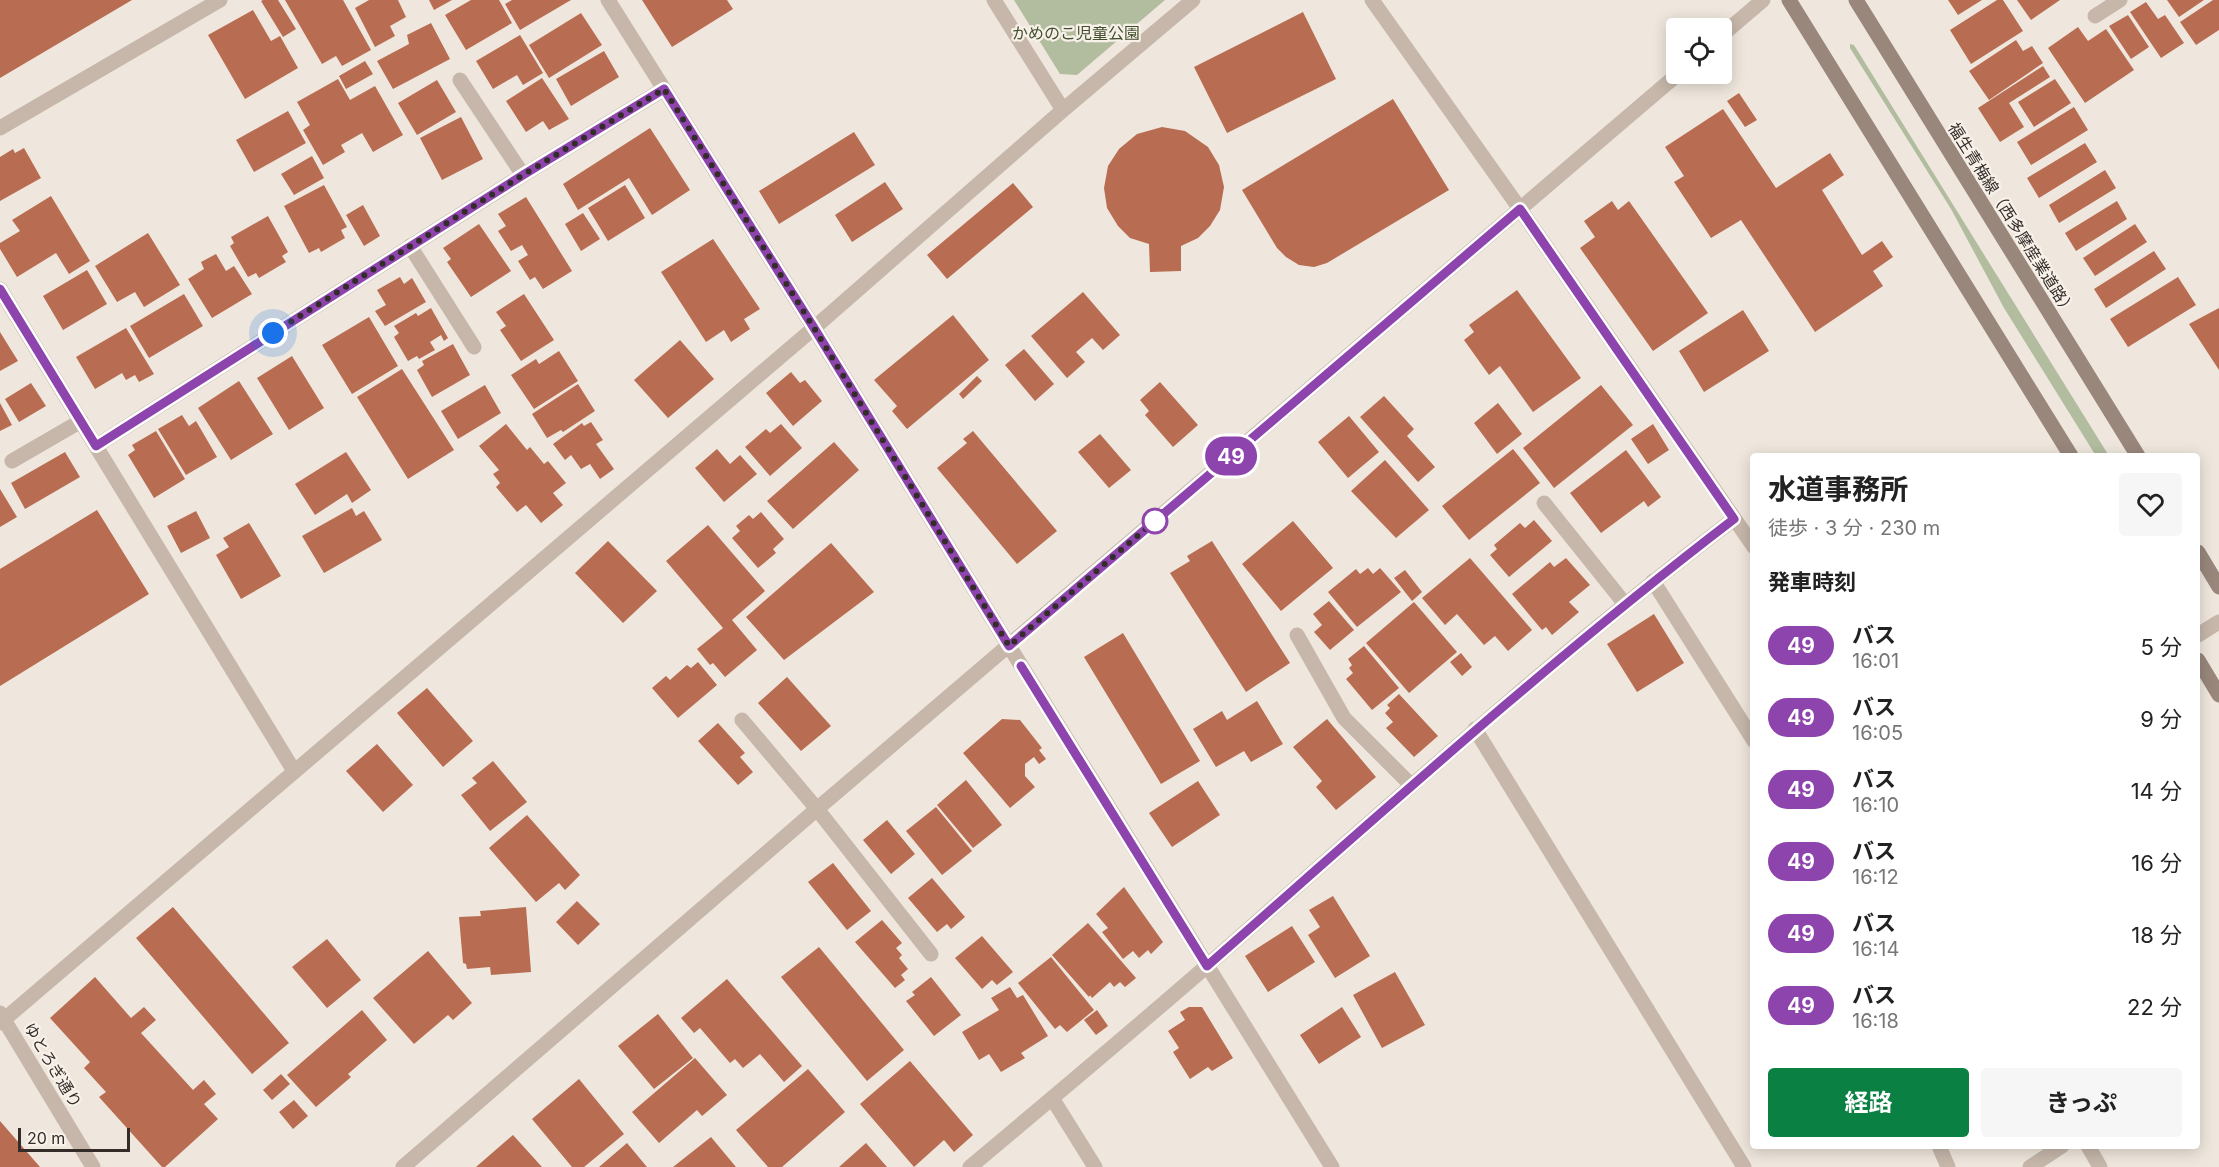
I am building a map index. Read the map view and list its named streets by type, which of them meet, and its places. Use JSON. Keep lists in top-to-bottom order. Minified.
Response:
{"streets":{"main road":["福生青梅線（西多摩産業道路）"],"street":["ゆとろぎ通り"]},"parks":["かめのこ児童公園"],"lines":["bus line 49"],"scale_bar":"20 m","page":{"on_map":"49","heading":[["水道事務所","徒歩 · 3 分 · 230 m"],"発車時刻"],"list":[{"mark":"49","name":"バス","note":"16:01","value":"5 分"},{"mark":"49","name":"バス","note":"16:05","value":"9 分"},{"mark":"49","name":"バス","note":"16:10","value":"14 分"},{"mark":"49","name":"バス","note":"16:12","value":"16 分"},{"mark":"49","name":"バス","note":"16:14","value":"18 分"},{"mark":"49","name":"バス","note":"16:18","value":"22 分"}],"buttons":["経路","きっぷ"],"scale":"20 m"}}
